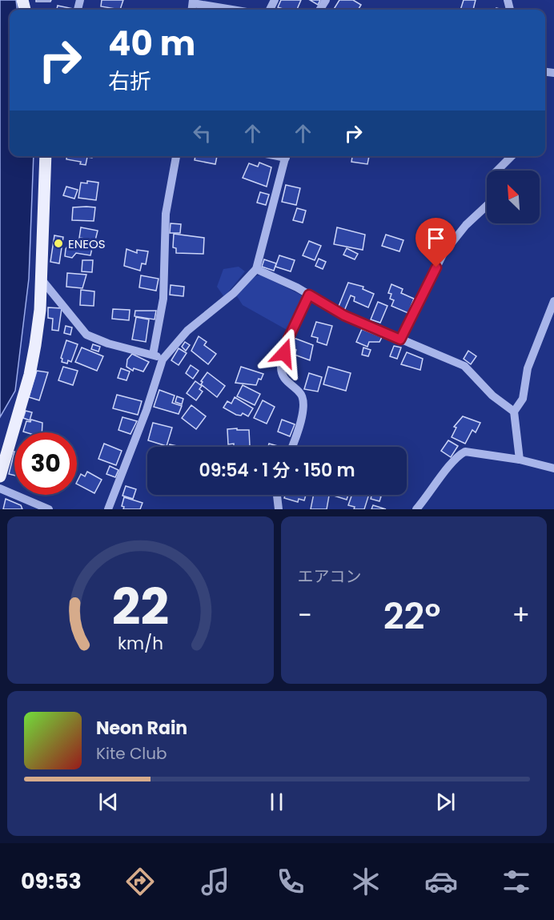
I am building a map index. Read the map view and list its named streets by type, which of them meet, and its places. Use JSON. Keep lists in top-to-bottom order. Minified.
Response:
{"places":["ENEOS"],"north":"top left","page":{"turn":["40 m","右折"],"limit":"30","trip":"09:54 · 1 分 · 150 m","tile":"エアコン","heat":["−","22°","+"],"song":["Neon Rain","Kite Club"],"tabs":"09:53","gauge":["22","km/h"]}}
